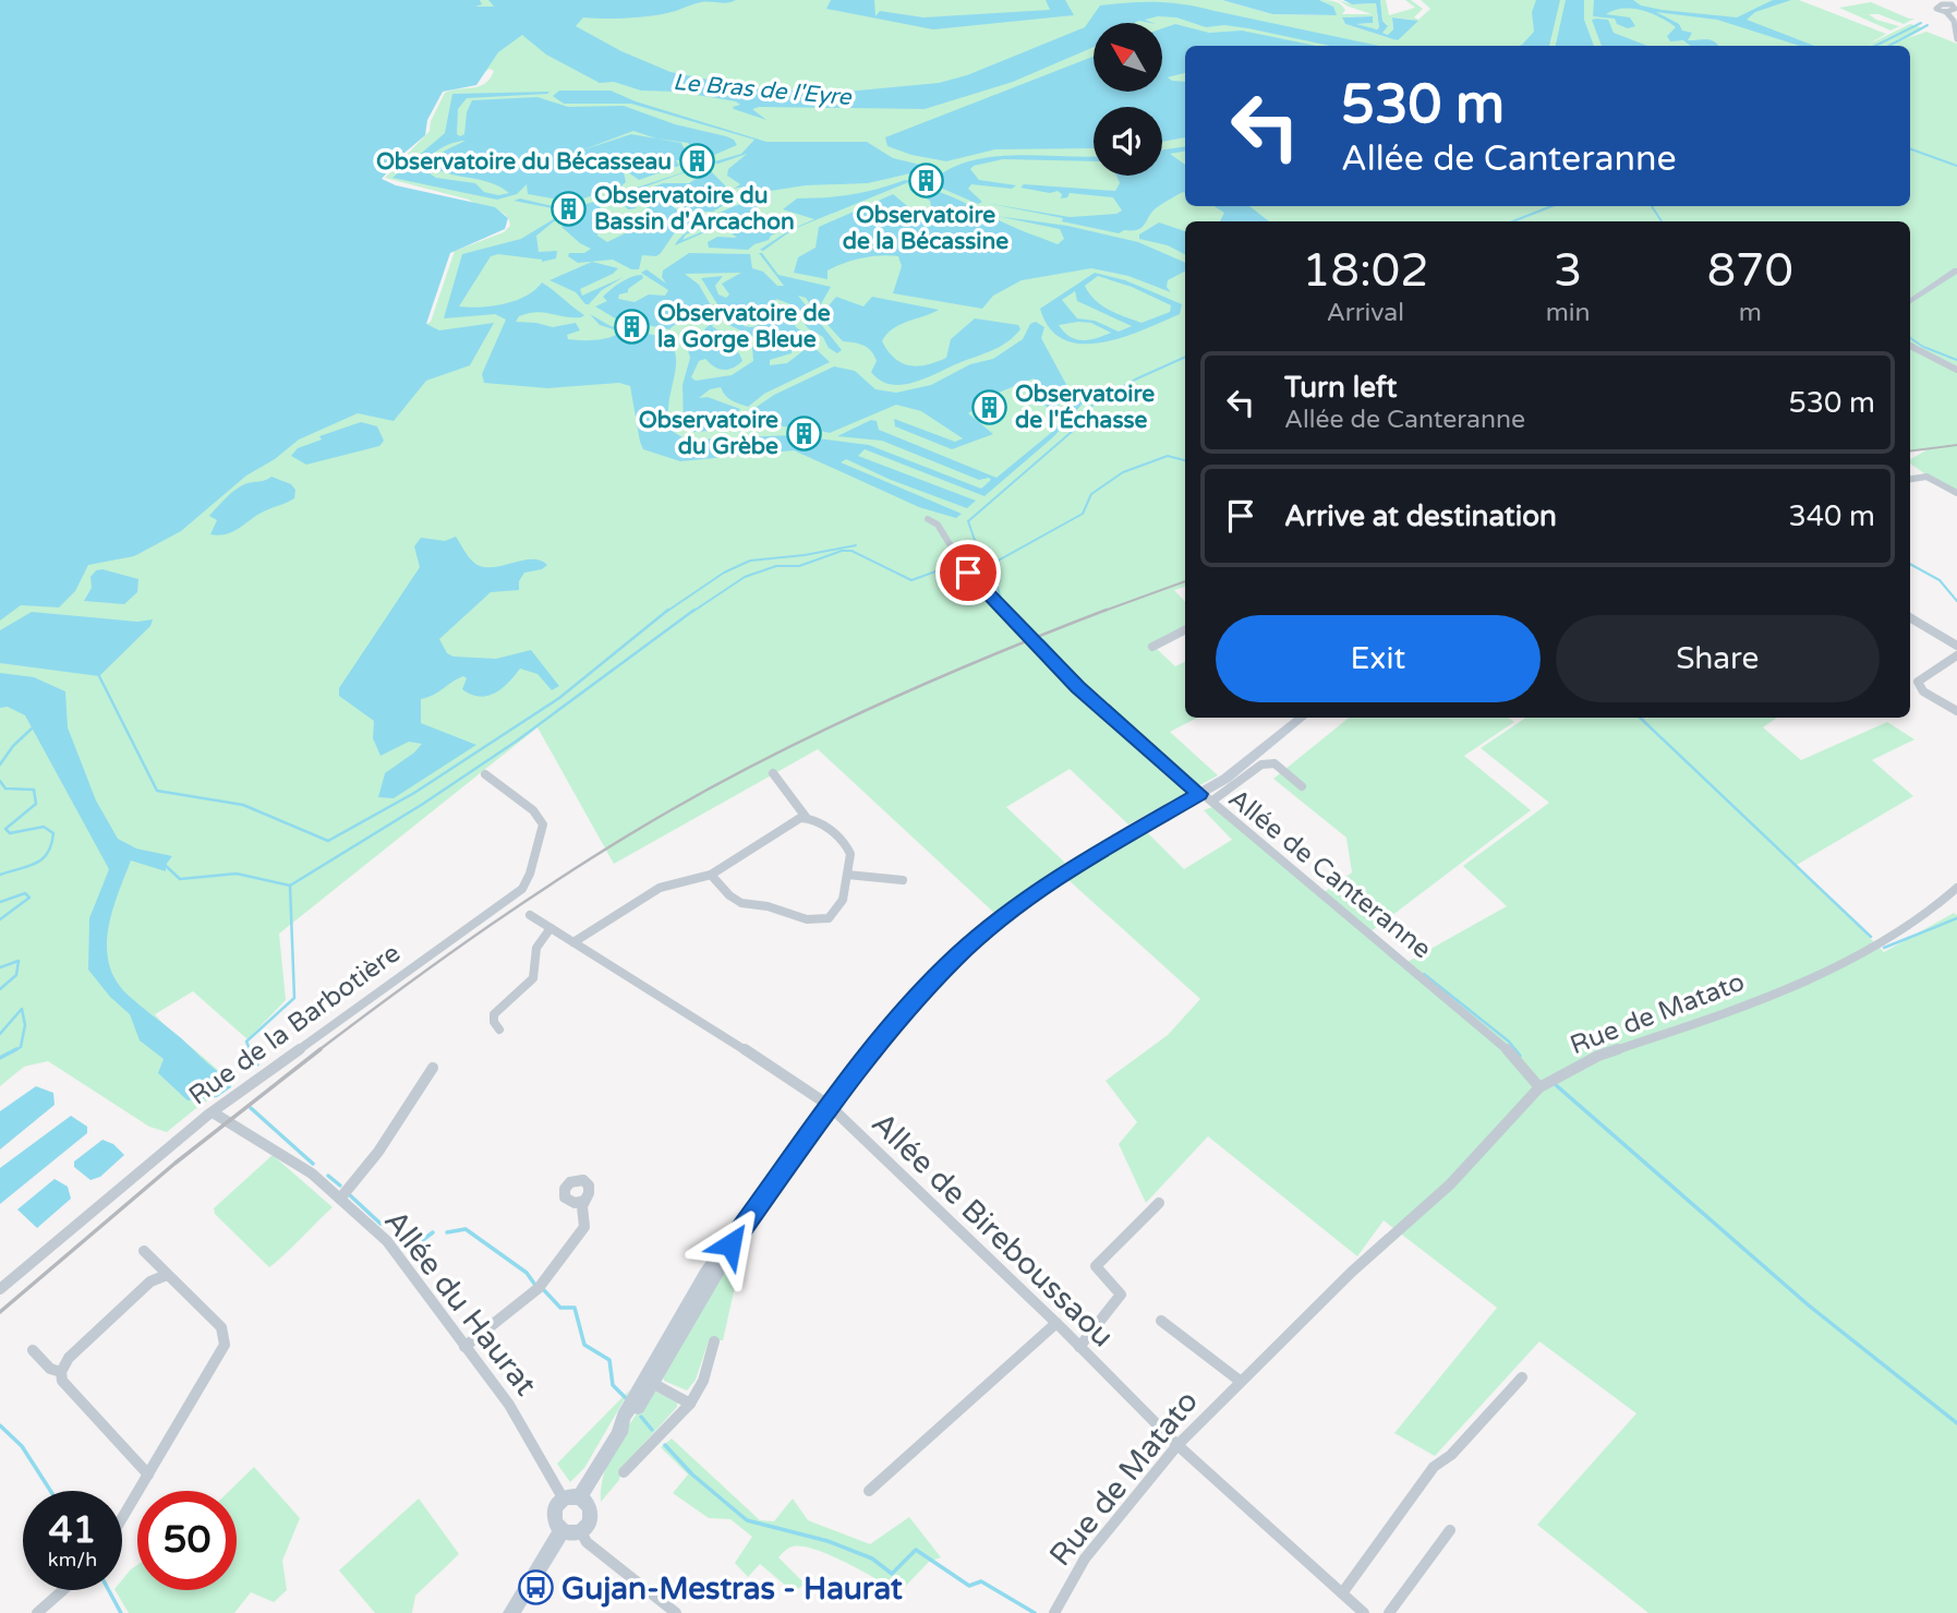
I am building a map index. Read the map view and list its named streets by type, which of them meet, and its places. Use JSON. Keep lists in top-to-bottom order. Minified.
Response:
{"streets":{"street":["Allée de Canteranne","Rue de Matato","Rue de la Barbotière","Allée de Bireboussaou","Allée du Haurat"]},"crossings":[["Allée de Canteranne","Rue de Matato"],["Rue de Matato","Allée de Bireboussaou"],["Rue de la Barbotière","Allée du Haurat"]],"water":["Le Bras de l'Eyre"],"places":{"building":["Observatoire du Bécasseau","Observatoire de la Bécassine","Observatoire du Bassin d'Arcachon","Observatoire de la Gorge Bleue","Observatoire de l'Échasse","Observatoire du Grèbe"],"bus stop":["Gujan-Mestras - Haurat"]},"north":"top left","page":{"turn":["530 m","Allée de Canteranne"],"eta":["18:02","Arrival","3","min","870","m"],"list":[{"name":"Turn left","note":"Allée de Canteranne","value":"530 m"},{"name":"Arrive at destination","value":"340 m"}],"buttons":["Exit","Share"],"speed":"41 km/h","limit":"50"}}
